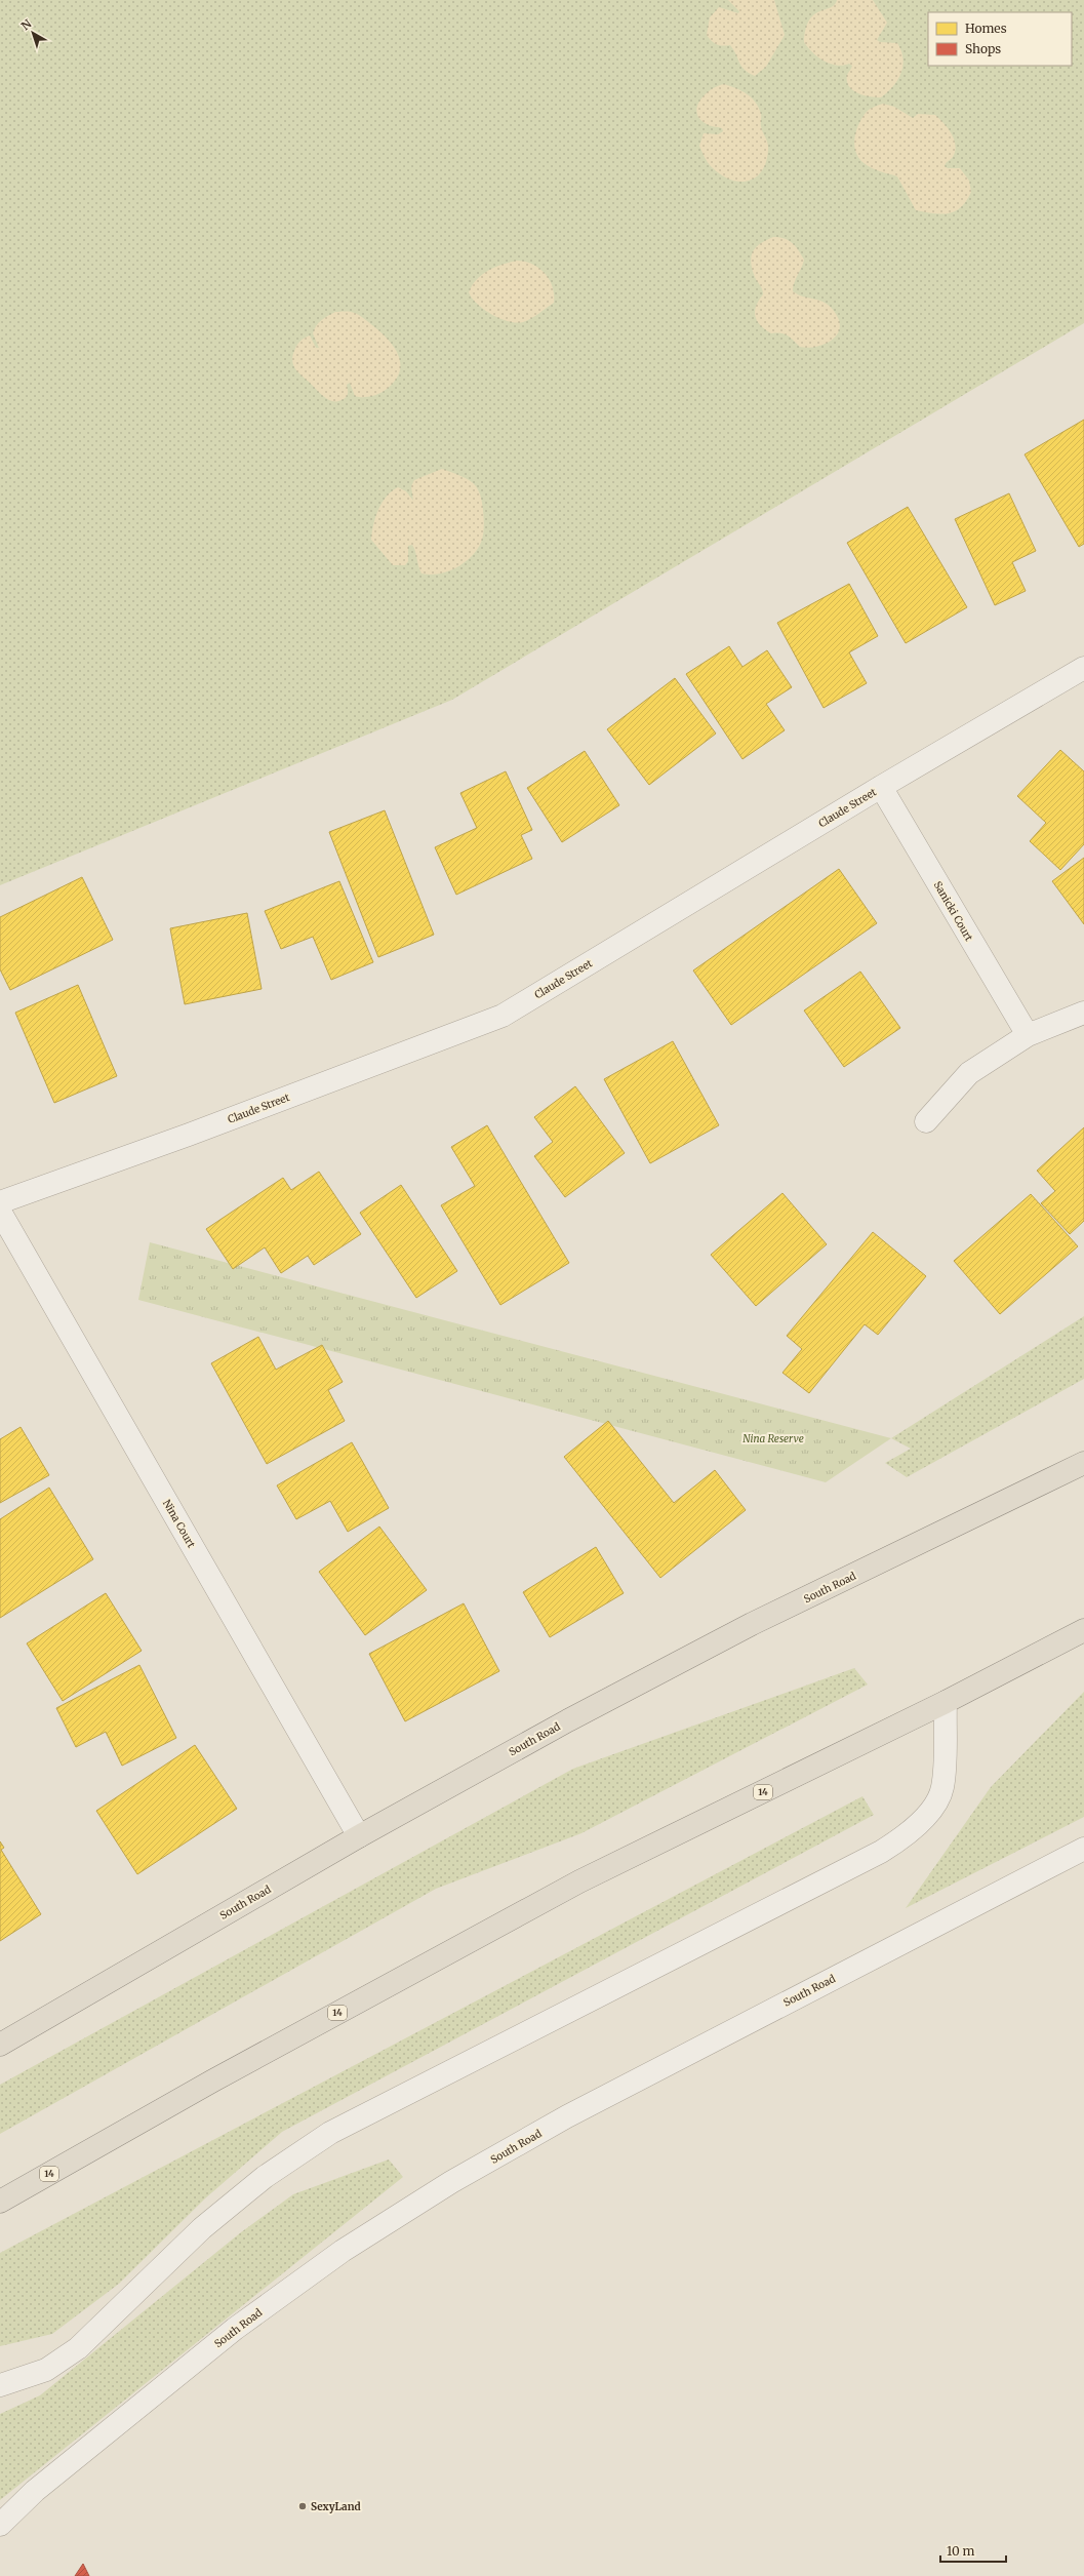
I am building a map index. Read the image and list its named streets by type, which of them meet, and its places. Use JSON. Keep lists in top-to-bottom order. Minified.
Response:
{"streets":{"highway":["South Road","14"],"street":["Claude Street","Sanicki Court","Nina Court"]},"crossings":[["Claude Street","Sanicki Court"],["Nina Court","South Road"]],"parks":["Nina Reserve"],"places":["SexyLand"],"legend":["Homes","Shops"],"scale_bar":"10 m","north":"top left"}
